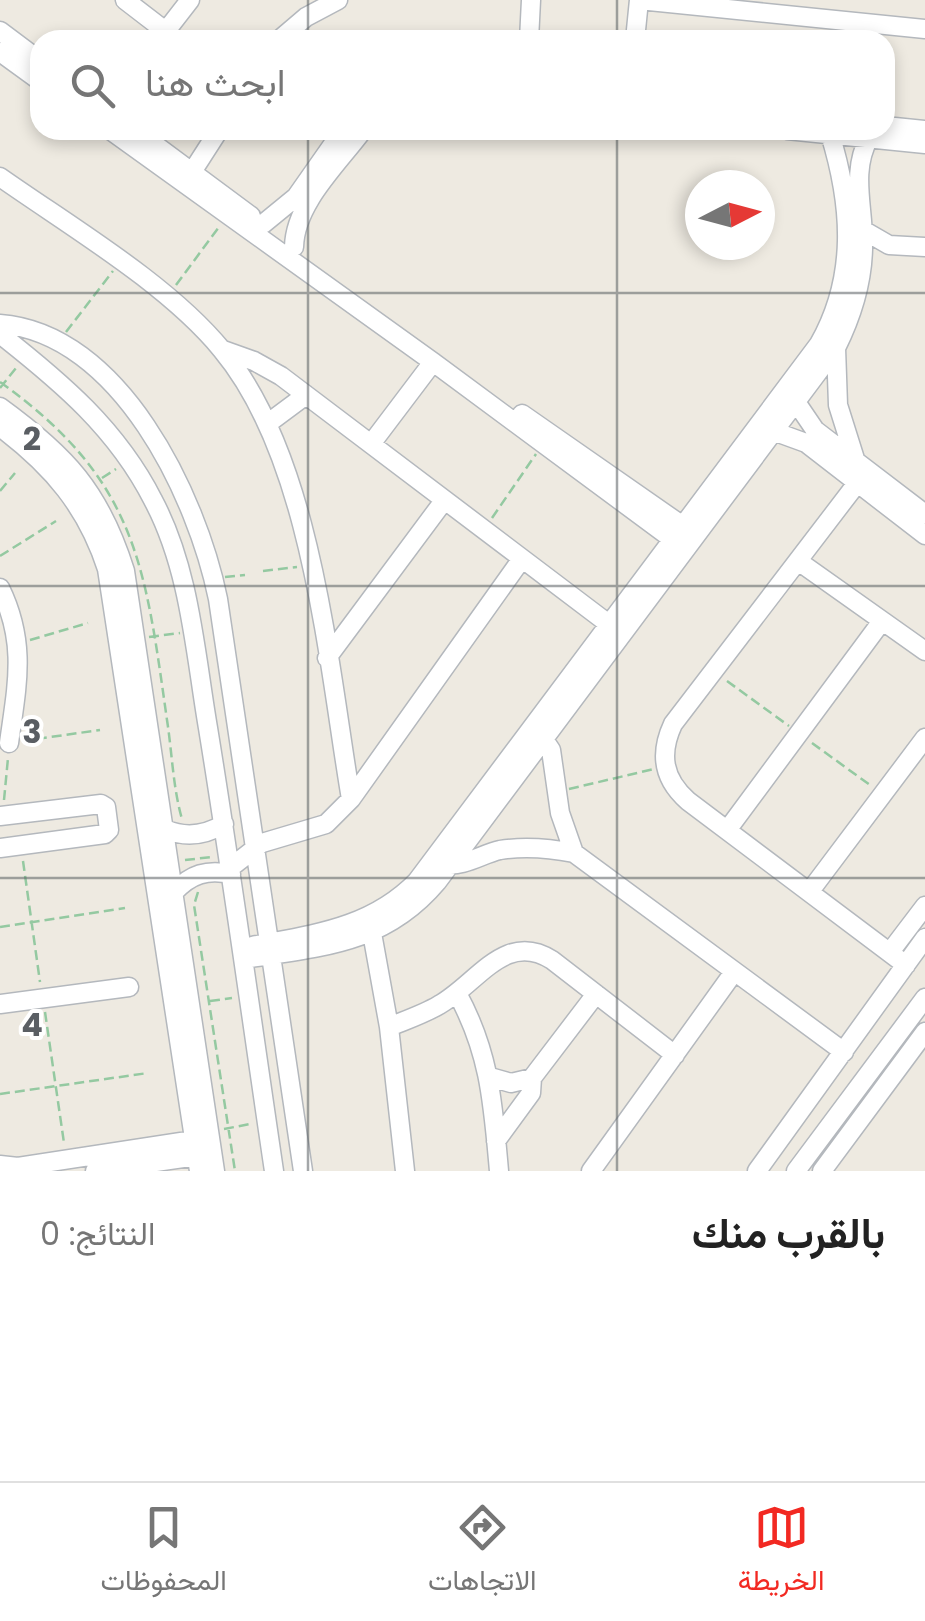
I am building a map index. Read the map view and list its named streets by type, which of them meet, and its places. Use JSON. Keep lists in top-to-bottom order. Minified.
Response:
{"north":"right","page":{"search":"ابحث هنا","heading":["بالقرب منك","النتائج: 0"],"nav":["الخريطة","الاتجاهات","المحفوظات"]},"grid":{"rows":["2","3","4"]}}
